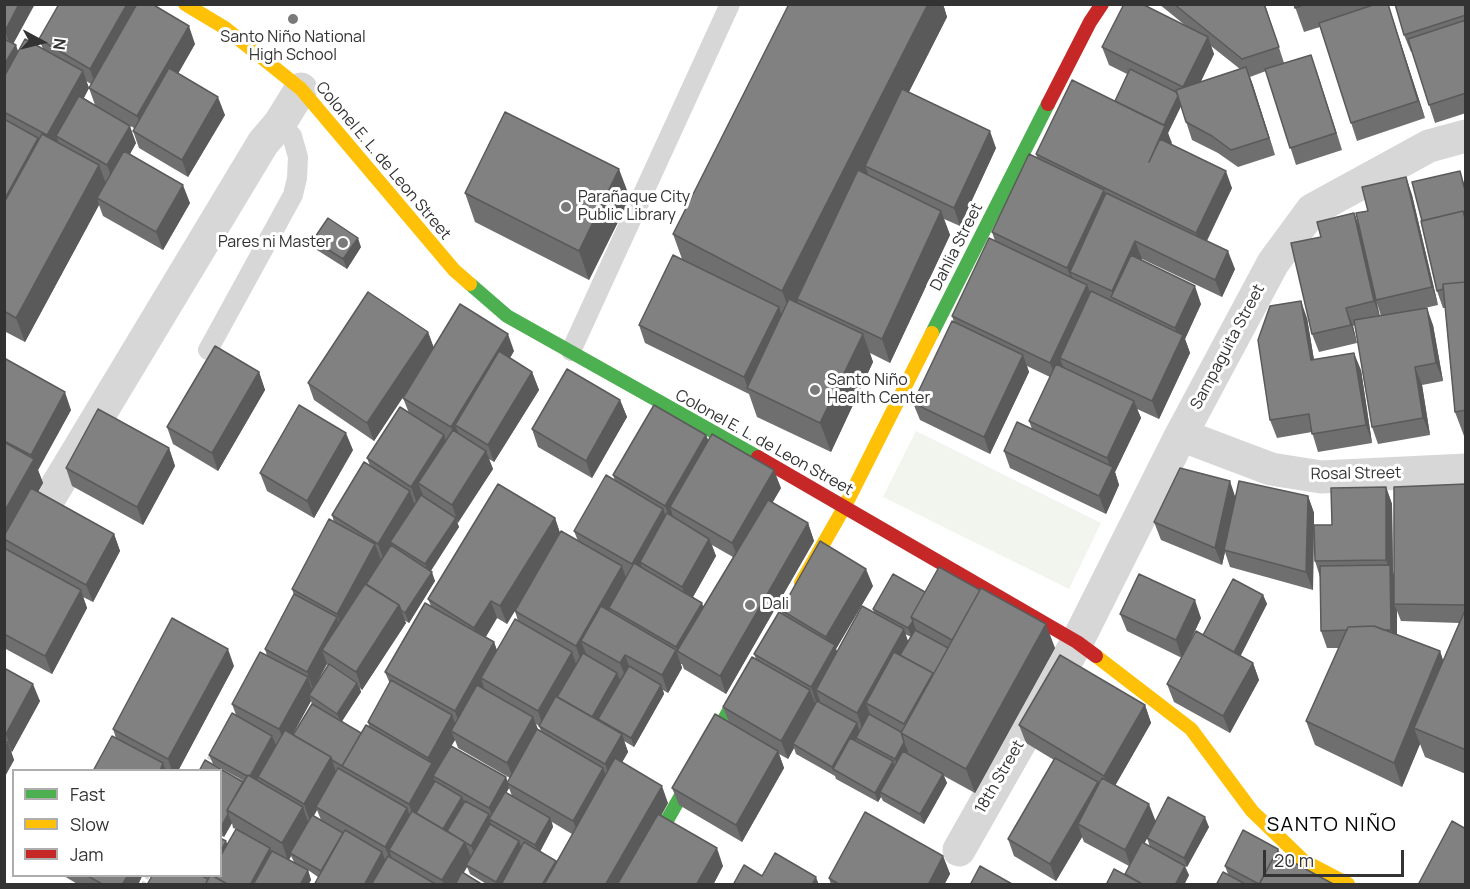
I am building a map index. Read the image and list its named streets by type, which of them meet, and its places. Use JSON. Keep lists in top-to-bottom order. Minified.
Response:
{"streets":{"street":["Colonel E. L. de Leon Street","Dahlia Street","Sampaguita Street","Rosal Street","18th Street"]},"crossings":[["Colonel E. L. de Leon Street","Dahlia Street"],["Colonel E. L. de Leon Street","Sampaguita Street"],["Colonel E. L. de Leon Street","18th Street"],["Sampaguita Street","Rosal Street"],["Sampaguita Street","18th Street"]],"districts":["SANTO NIÑO"],"places":["Santo Niño National High School","Parañaque City Public Library","Pares ni Master","Santo Niño Health Center","Dali"],"legend":["Fast","Slow","Jam"],"scale_bar":"20 m","north":"right"}
